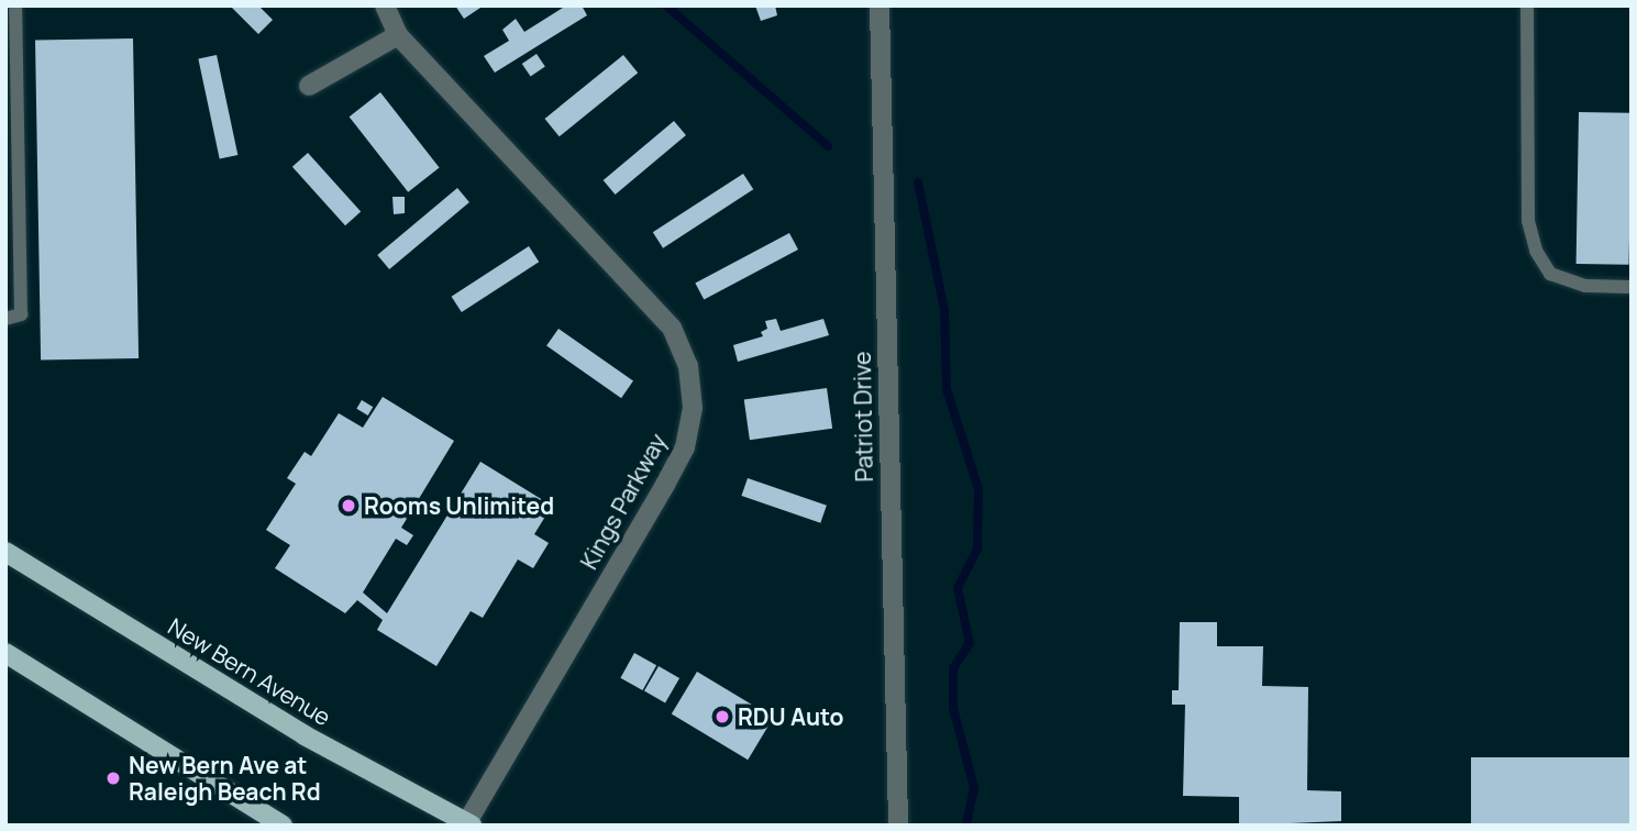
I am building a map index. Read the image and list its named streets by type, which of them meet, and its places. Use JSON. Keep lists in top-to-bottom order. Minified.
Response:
{"streets":{"main road":["New Bern Avenue"],"street":["Patriot Drive","Kings Parkway"]},"crossings":[["Kings Parkway","New Bern Avenue"]],"places":["Rooms Unlimited","RDU Auto","New Bern Ave at Raleigh Beach Rd"]}
